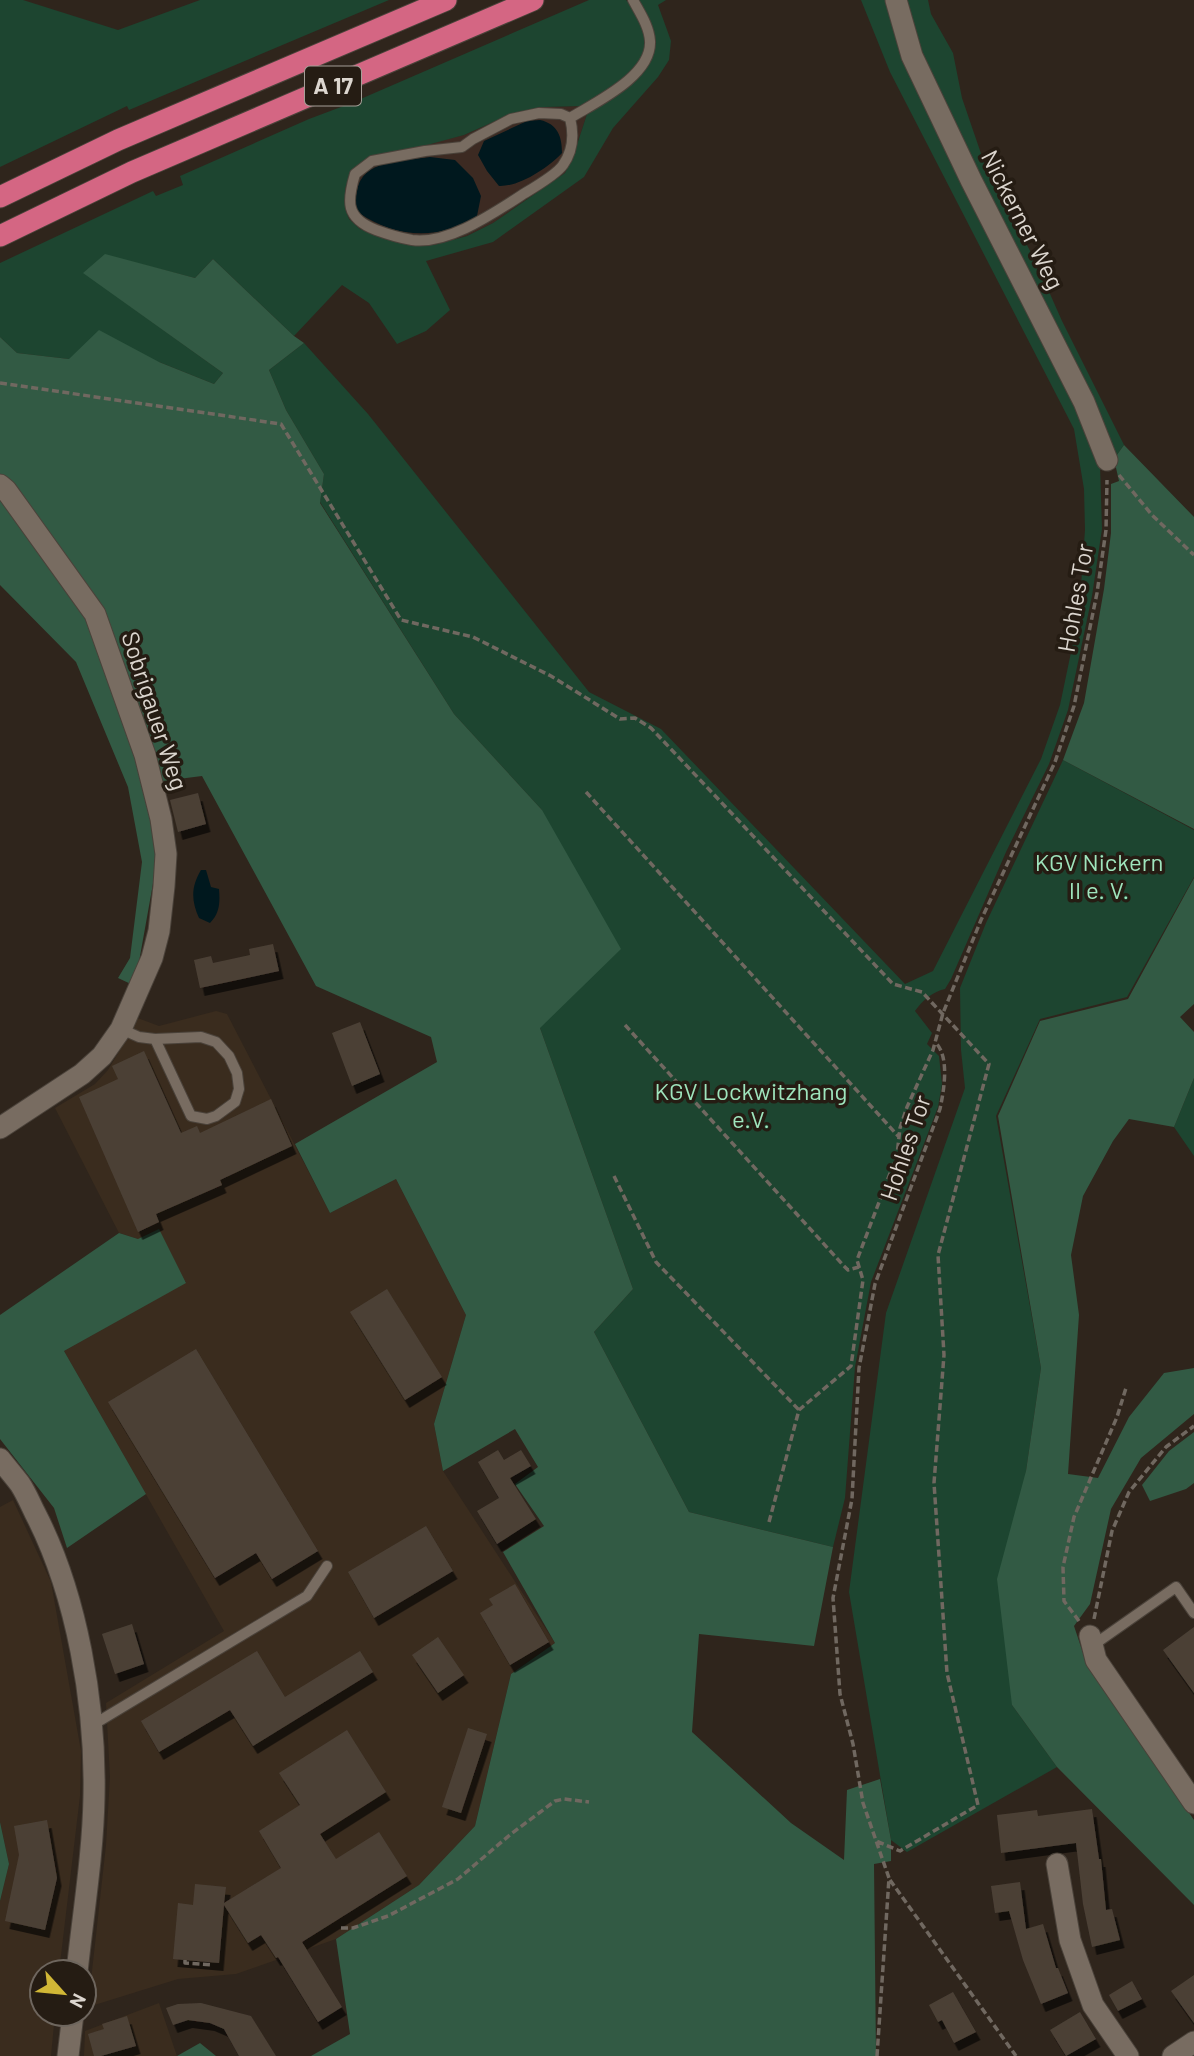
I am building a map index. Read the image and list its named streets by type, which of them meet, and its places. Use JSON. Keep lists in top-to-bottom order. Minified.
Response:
{"streets":{"highway":["A 17"],"street":["Nickerner Weg","Sobrigauer Weg"],"path":["Hohles Tor"]},"crossings":[["Nickerner Weg","Hohles Tor"]],"parks":["KGV Nickern II e. V.","KGV Lockwitzhang e.V."],"north":"bottom right"}
